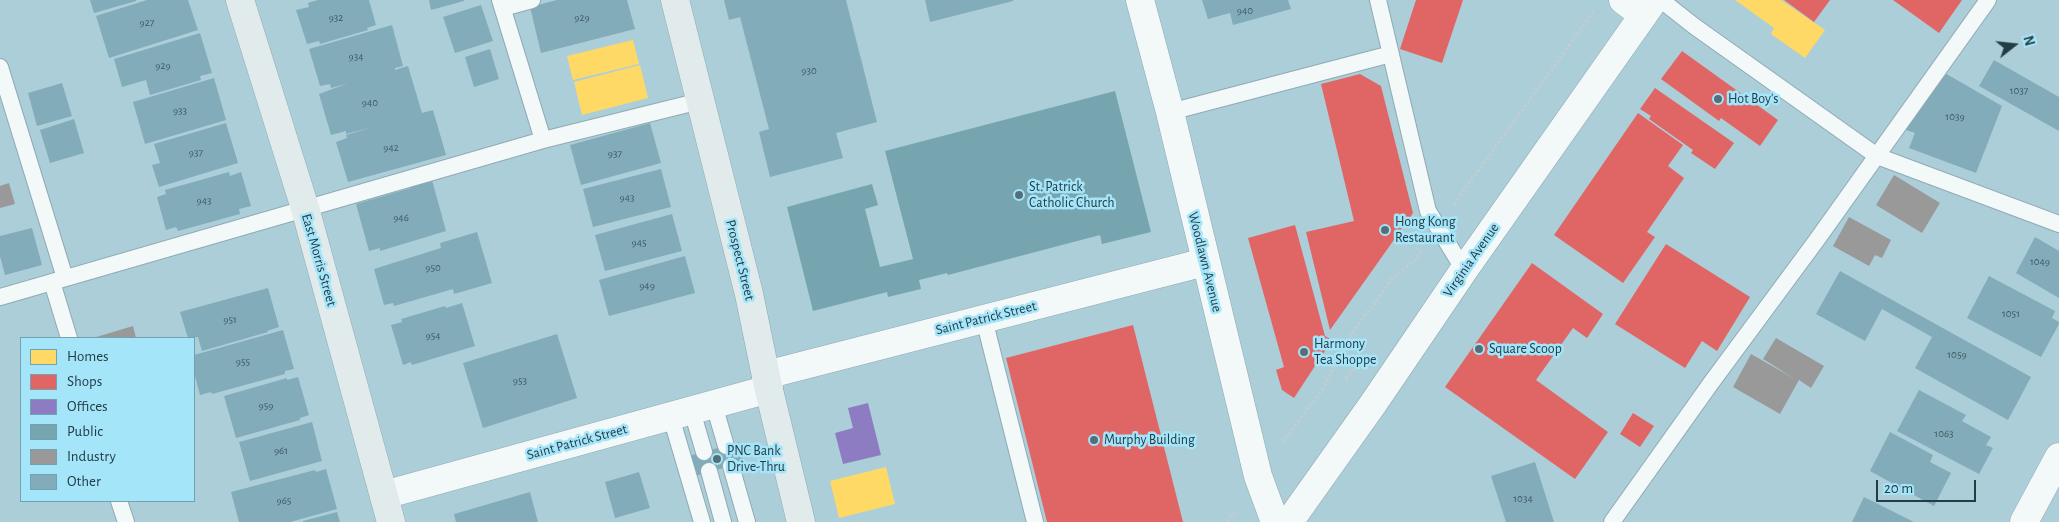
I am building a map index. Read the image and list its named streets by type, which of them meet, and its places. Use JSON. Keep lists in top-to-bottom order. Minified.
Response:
{"streets":{"main road":["East Morris Street","Prospect Street"],"street":["Virginia Avenue","Woodlawn Avenue","Saint Patrick Street"]},"crossings":[["East Morris Street","Saint Patrick Street"],["Prospect Street","Saint Patrick Street"],["Woodlawn Avenue","Saint Patrick Street"]],"places":["Hot Boy's","St. Patrick Catholic Church","Hong Kong Restaurant","Square Scoop","Harmony Tea Shoppe","Murphy Building","PNC Bank Drive-Thru"],"house_numbers":["940","932","929","927","934","929","930","1037","940","933","1039","942","937","937","943","943","946","945","1049","950","949","1051","951","954","1059","955","953","959","1063","961","1034","965"],"legend":["Homes","Shops","Offices","Public","Industry","Other"],"scale_bar":"20 m","north":"right"}
